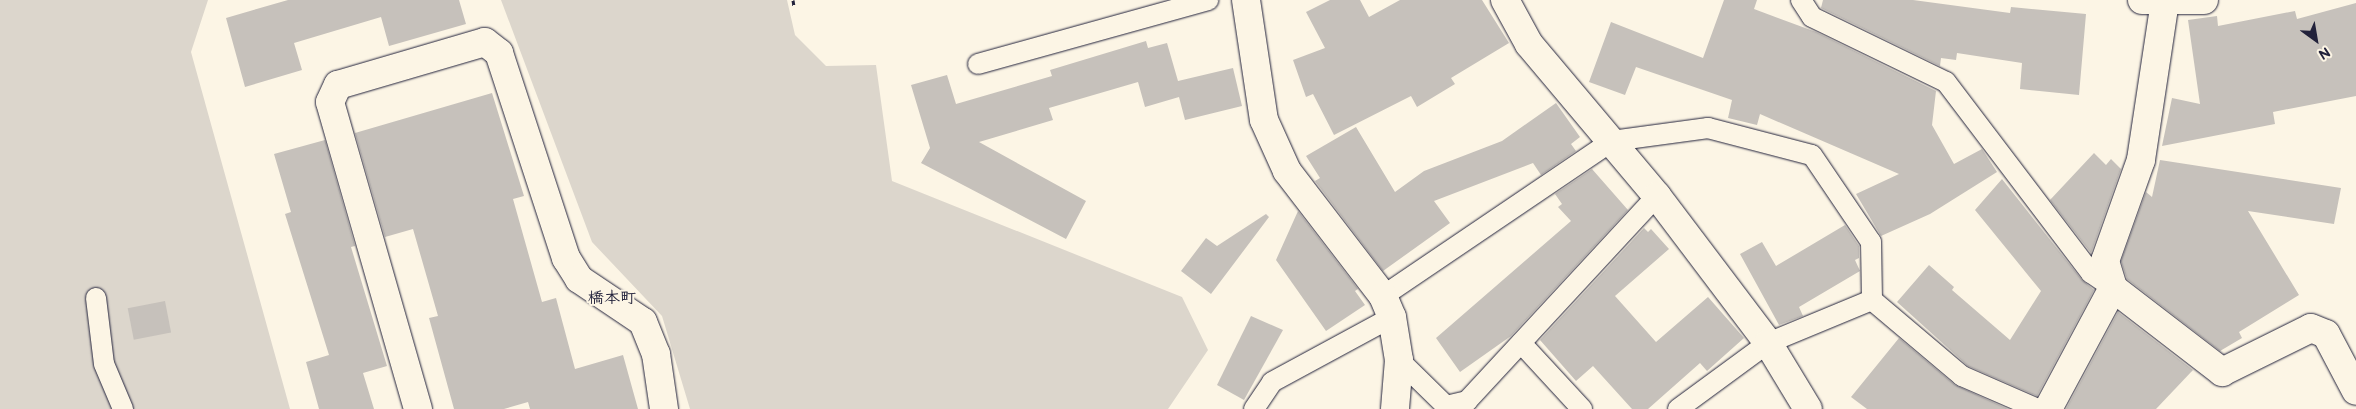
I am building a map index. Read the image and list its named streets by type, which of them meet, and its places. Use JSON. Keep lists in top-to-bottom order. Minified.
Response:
{"districts":["橋本町"],"north":"bottom right"}
